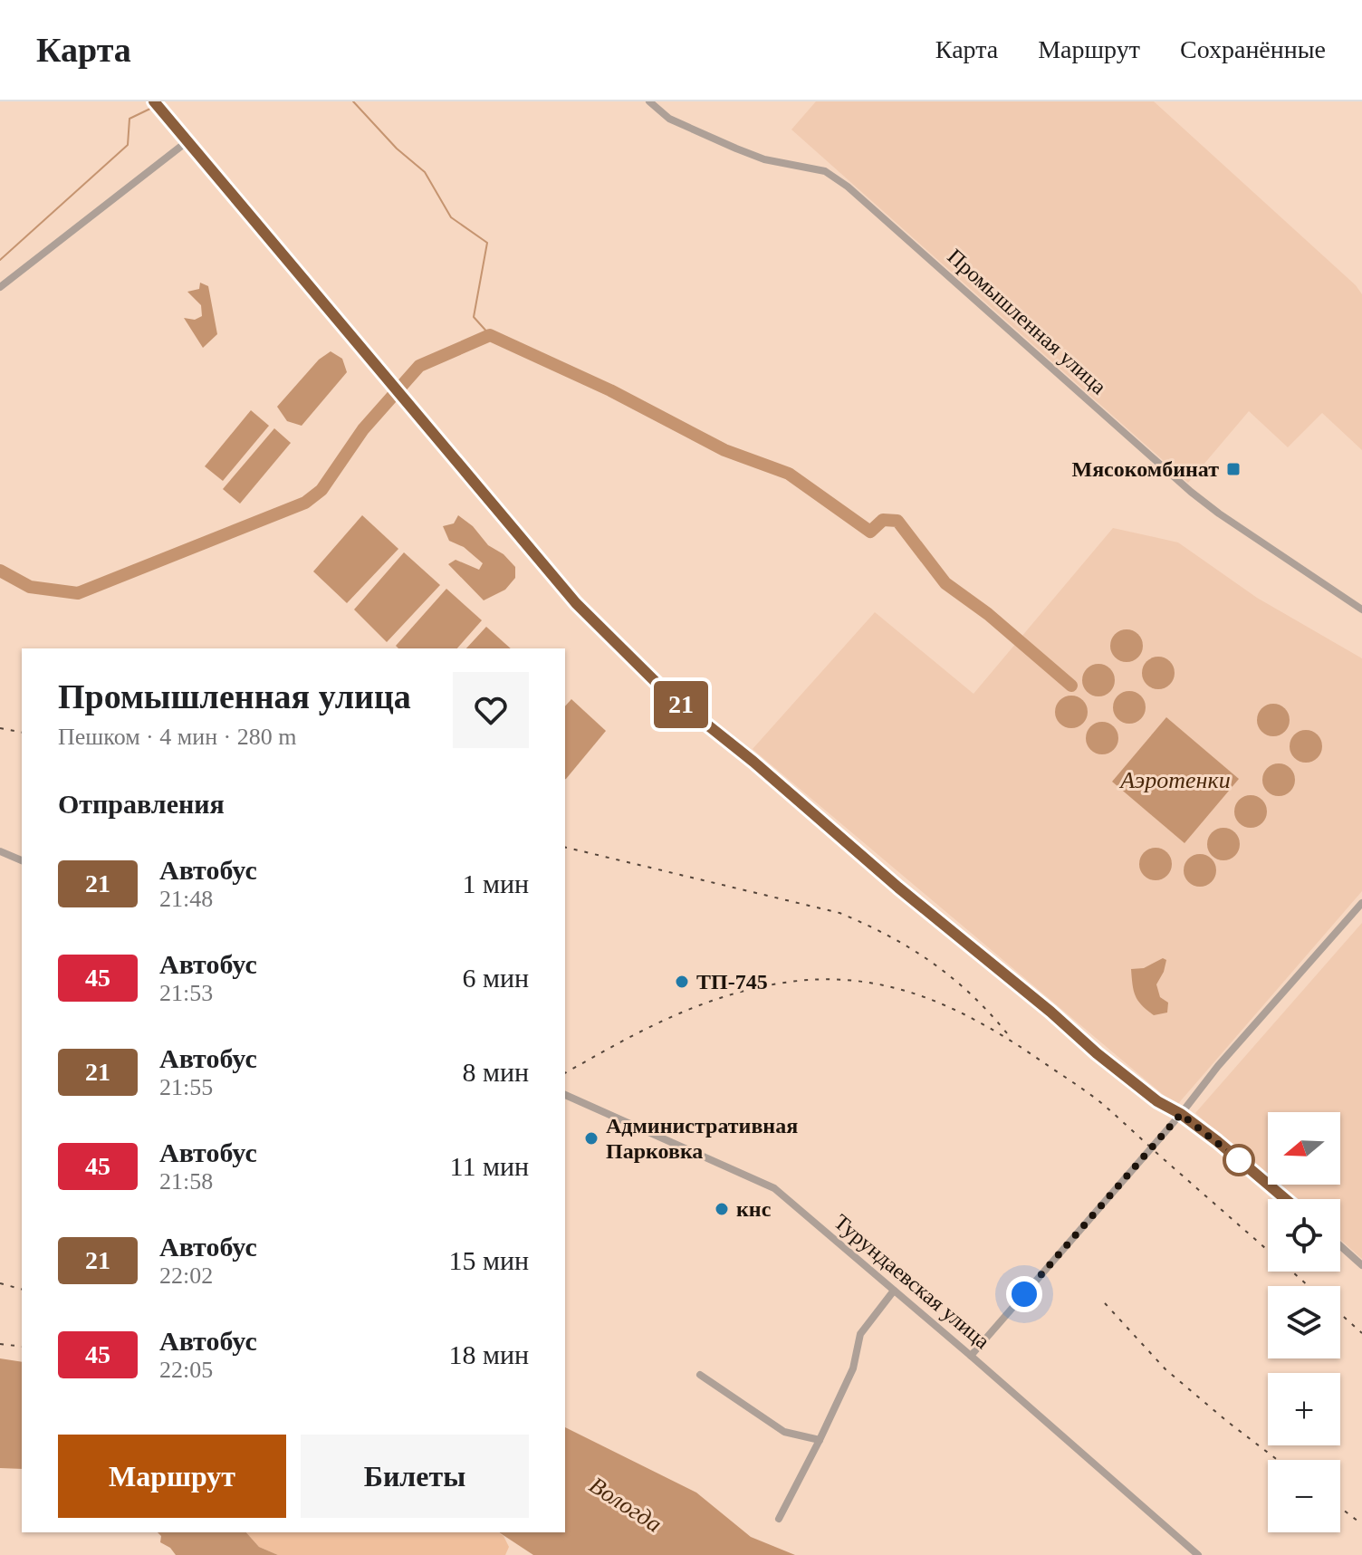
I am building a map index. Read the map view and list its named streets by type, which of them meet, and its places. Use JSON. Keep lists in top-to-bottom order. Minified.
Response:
{"streets":{"street":["Промышленная улица","Турундаевская улица"]},"water":["Аэротенки","Вологда"],"places":{"transit":["Мясокомбинат"],"other":["ТП-745","Административная Парковка","кнс"]},"lines":["bus line 21"],"north":"left","page":{"header":"Карта","nav":["Карта","Маршрут","Сохранённые"],"on_map":"21","heading":[["Промышленная улица","Пешком · 4 мин · 280 m"],"Отправления"],"list":[{"mark":"21","name":"Автобус","note":"21:48","value":"1 мин"},{"mark":"45","name":"Автобус","note":"21:53","value":"6 мин"},{"mark":"21","name":"Автобус","note":"21:55","value":"8 мин"},{"mark":"45","name":"Автобус","note":"21:58","value":"11 мин"},{"mark":"21","name":"Автобус","note":"22:02","value":"15 мин"},{"mark":"45","name":"Автобус","note":"22:05","value":"18 мин"}],"map_buttons":["+","−"],"buttons":["Маршрут","Билеты"]}}
